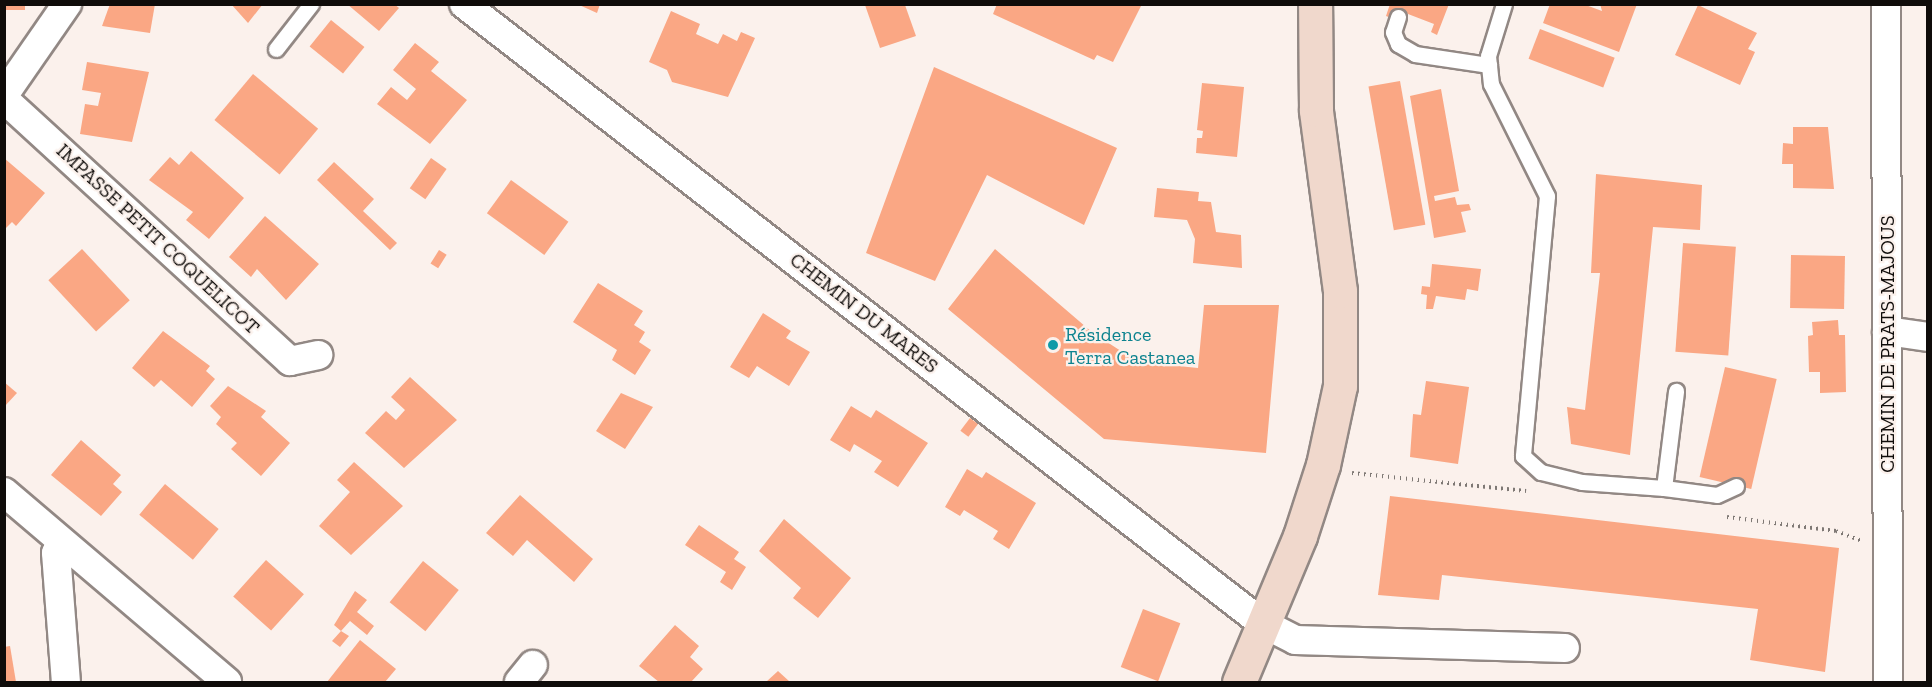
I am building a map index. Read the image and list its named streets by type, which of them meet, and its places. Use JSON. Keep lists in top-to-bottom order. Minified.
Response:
{"streets":{"street":["IMPASSE PETIT COQUELICOT","CHEMIN DU MARES","CHEMIN DE PRATS-MAJOUS"]},"places":["Résidence Terra Castanea"]}
